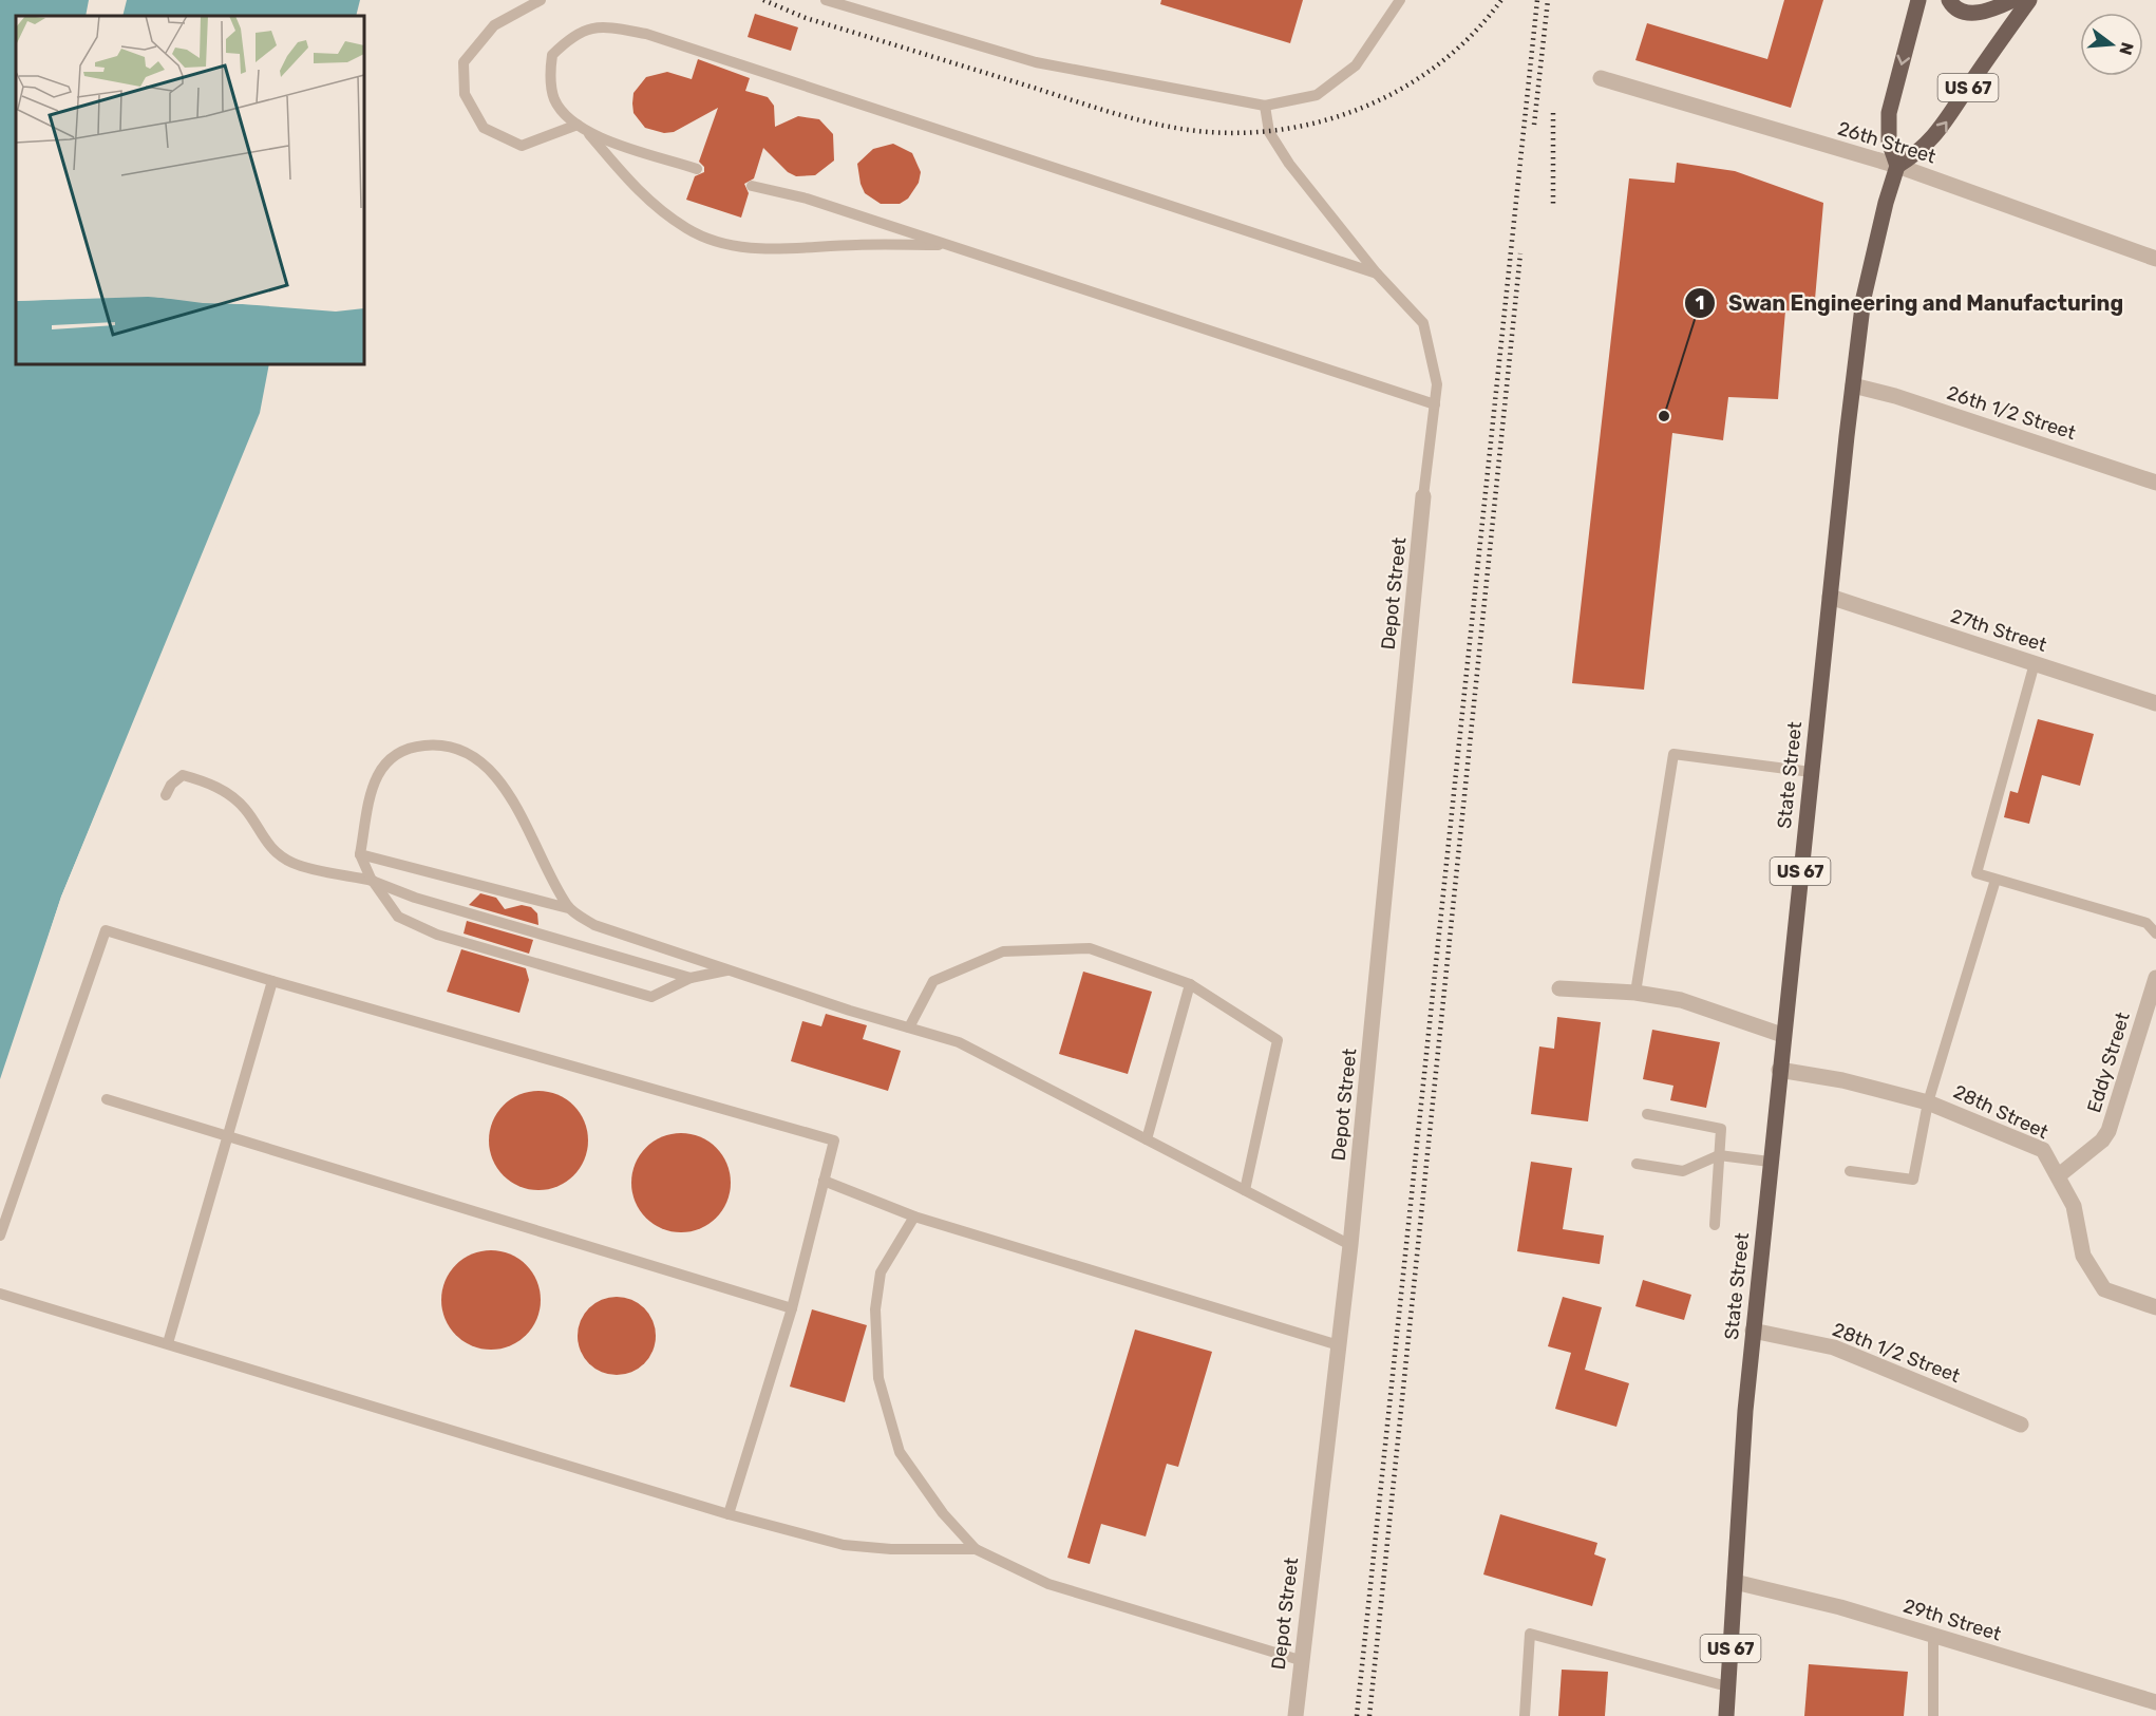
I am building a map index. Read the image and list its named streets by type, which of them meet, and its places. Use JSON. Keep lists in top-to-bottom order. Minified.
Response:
{"streets":{"main road":["US 67","State Street"],"street":["26th Street","26th 1/2 Street","Depot Street","27th Street","Eddy Street","28th Street","28th 1/2 Street","29th Street"]},"crossings":[["US 67","26th Street"],["US 67","State Street"],["26th Street","State Street"],["26th 1/2 Street","State Street"],["27th Street","State Street"],["State Street","28th Street"],["State Street","28th 1/2 Street"],["State Street","29th Street"],["Eddy Street","28th Street"]],"places":["Swan Engineering and Manufacturing"],"north":"right"}
